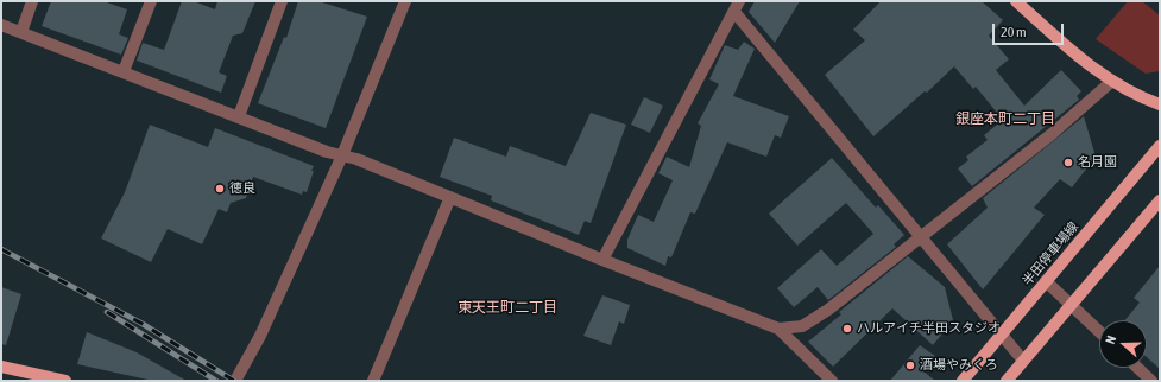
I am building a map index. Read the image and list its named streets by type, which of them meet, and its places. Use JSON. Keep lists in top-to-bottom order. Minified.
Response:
{"streets":{"main road":["半田停車場線"]},"districts":["銀座本町二丁目","東天王町二丁目"],"places":["名月園","徳良","ハルアイチ半田スタジオ","酒場やみくろ"],"scale_bar":"20 m","north":"left"}
